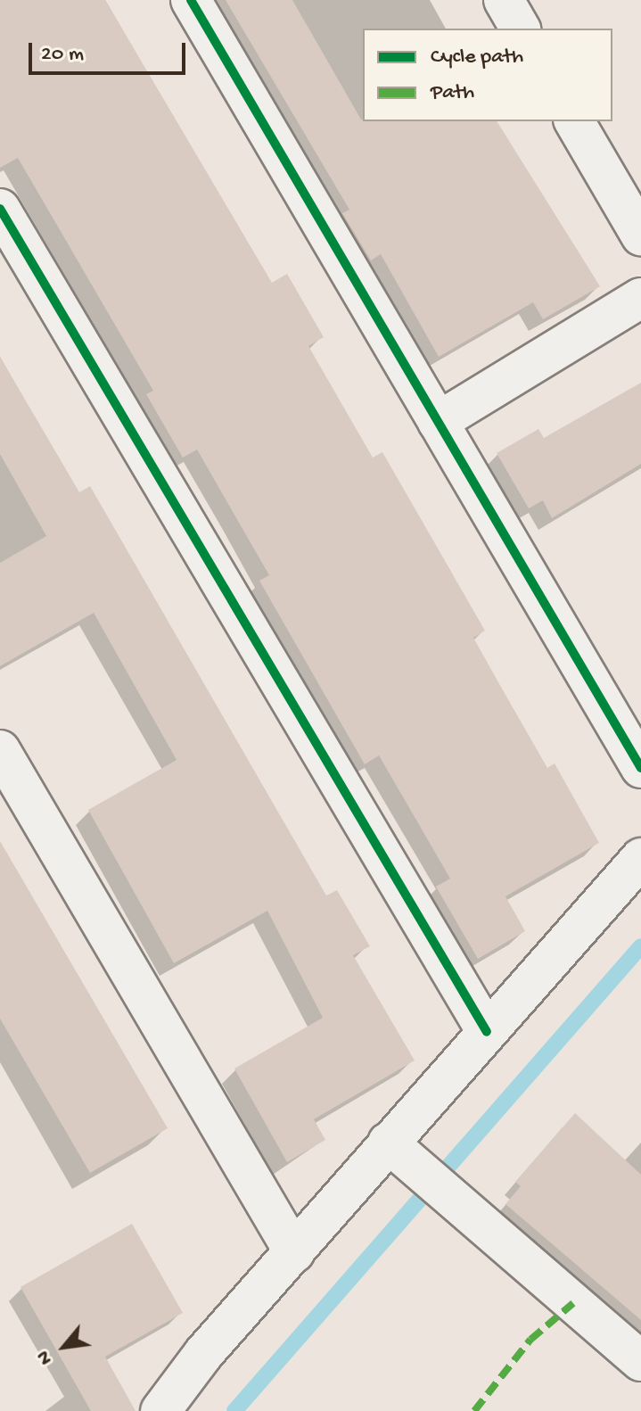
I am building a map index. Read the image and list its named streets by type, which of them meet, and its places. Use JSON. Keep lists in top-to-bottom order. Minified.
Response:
{"legend":["Cycle path","Path"],"scale_bar":"20 m","north":"bottom left"}
